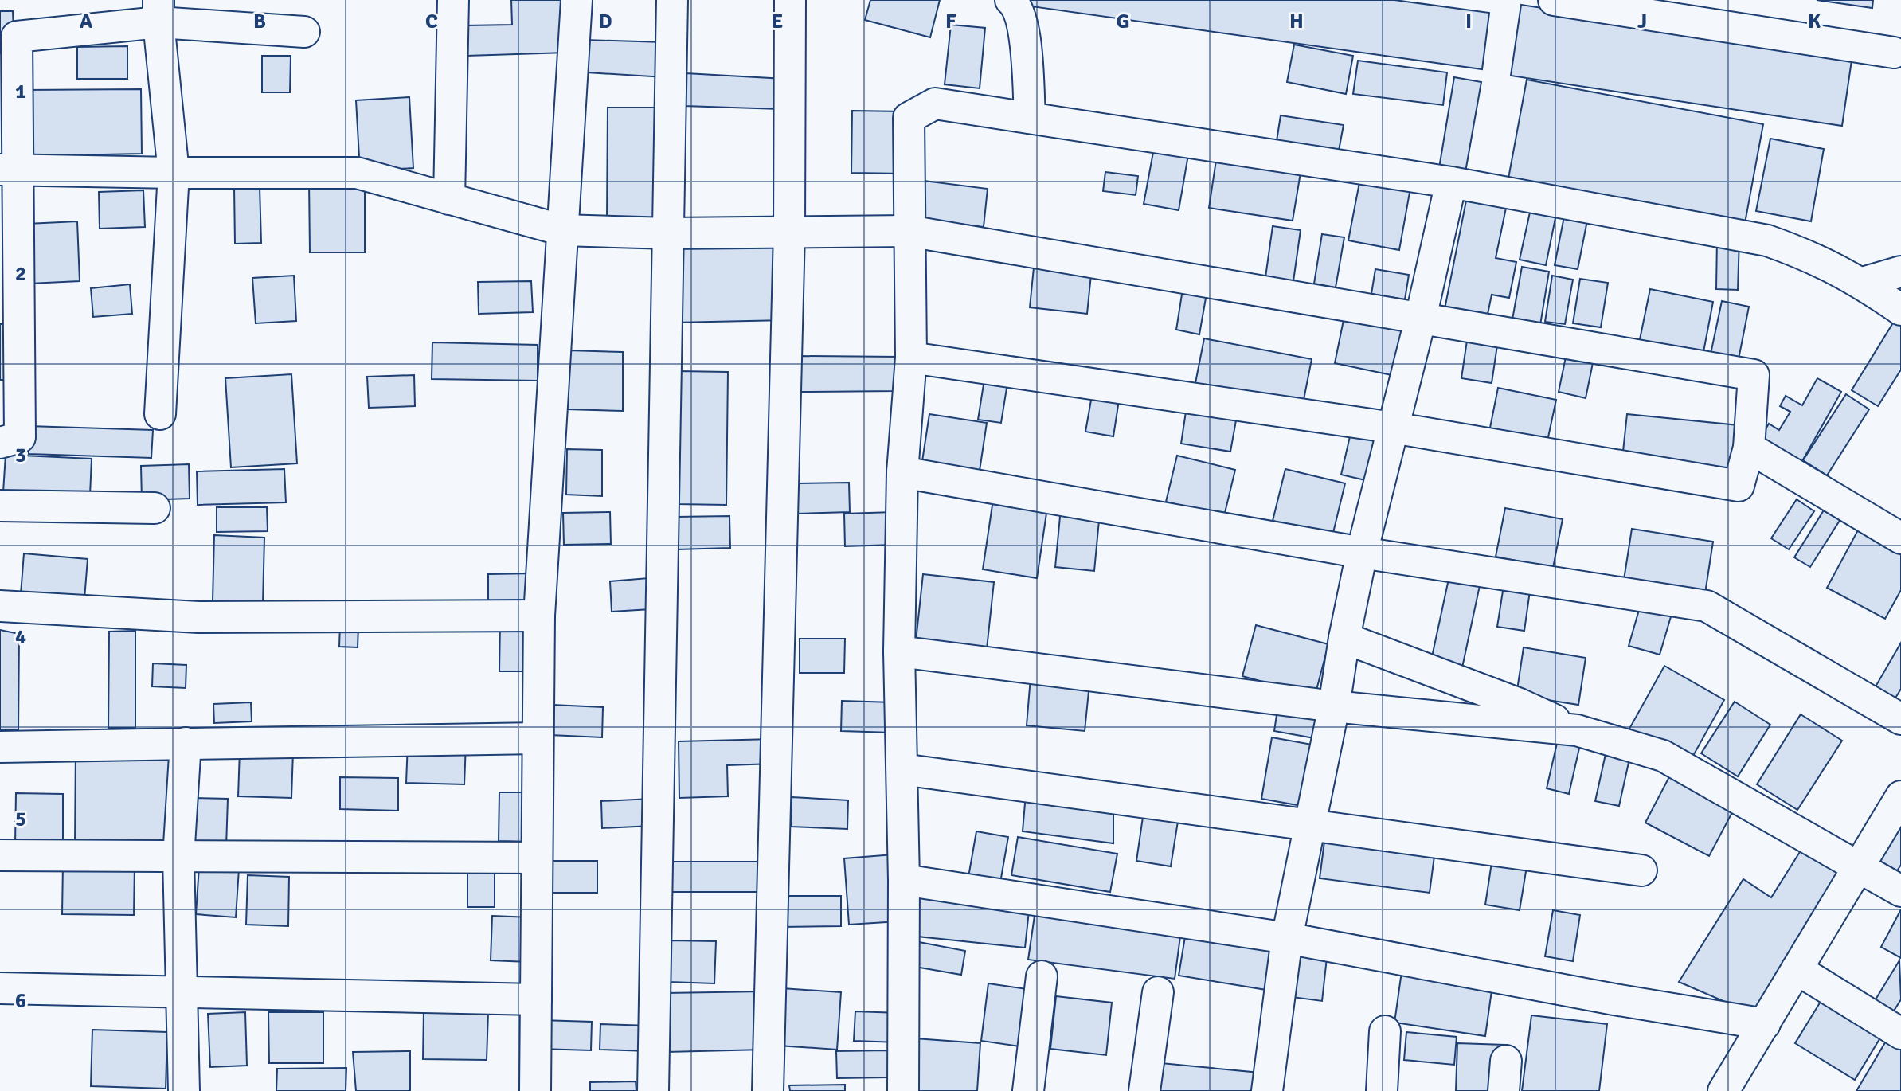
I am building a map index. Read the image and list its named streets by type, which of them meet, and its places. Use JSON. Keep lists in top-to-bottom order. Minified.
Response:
{"grid":{"columns":["A","B","C","D","E","F","G","H","I","J","K"],"rows":["1","2","3","4","5","6"]}}
